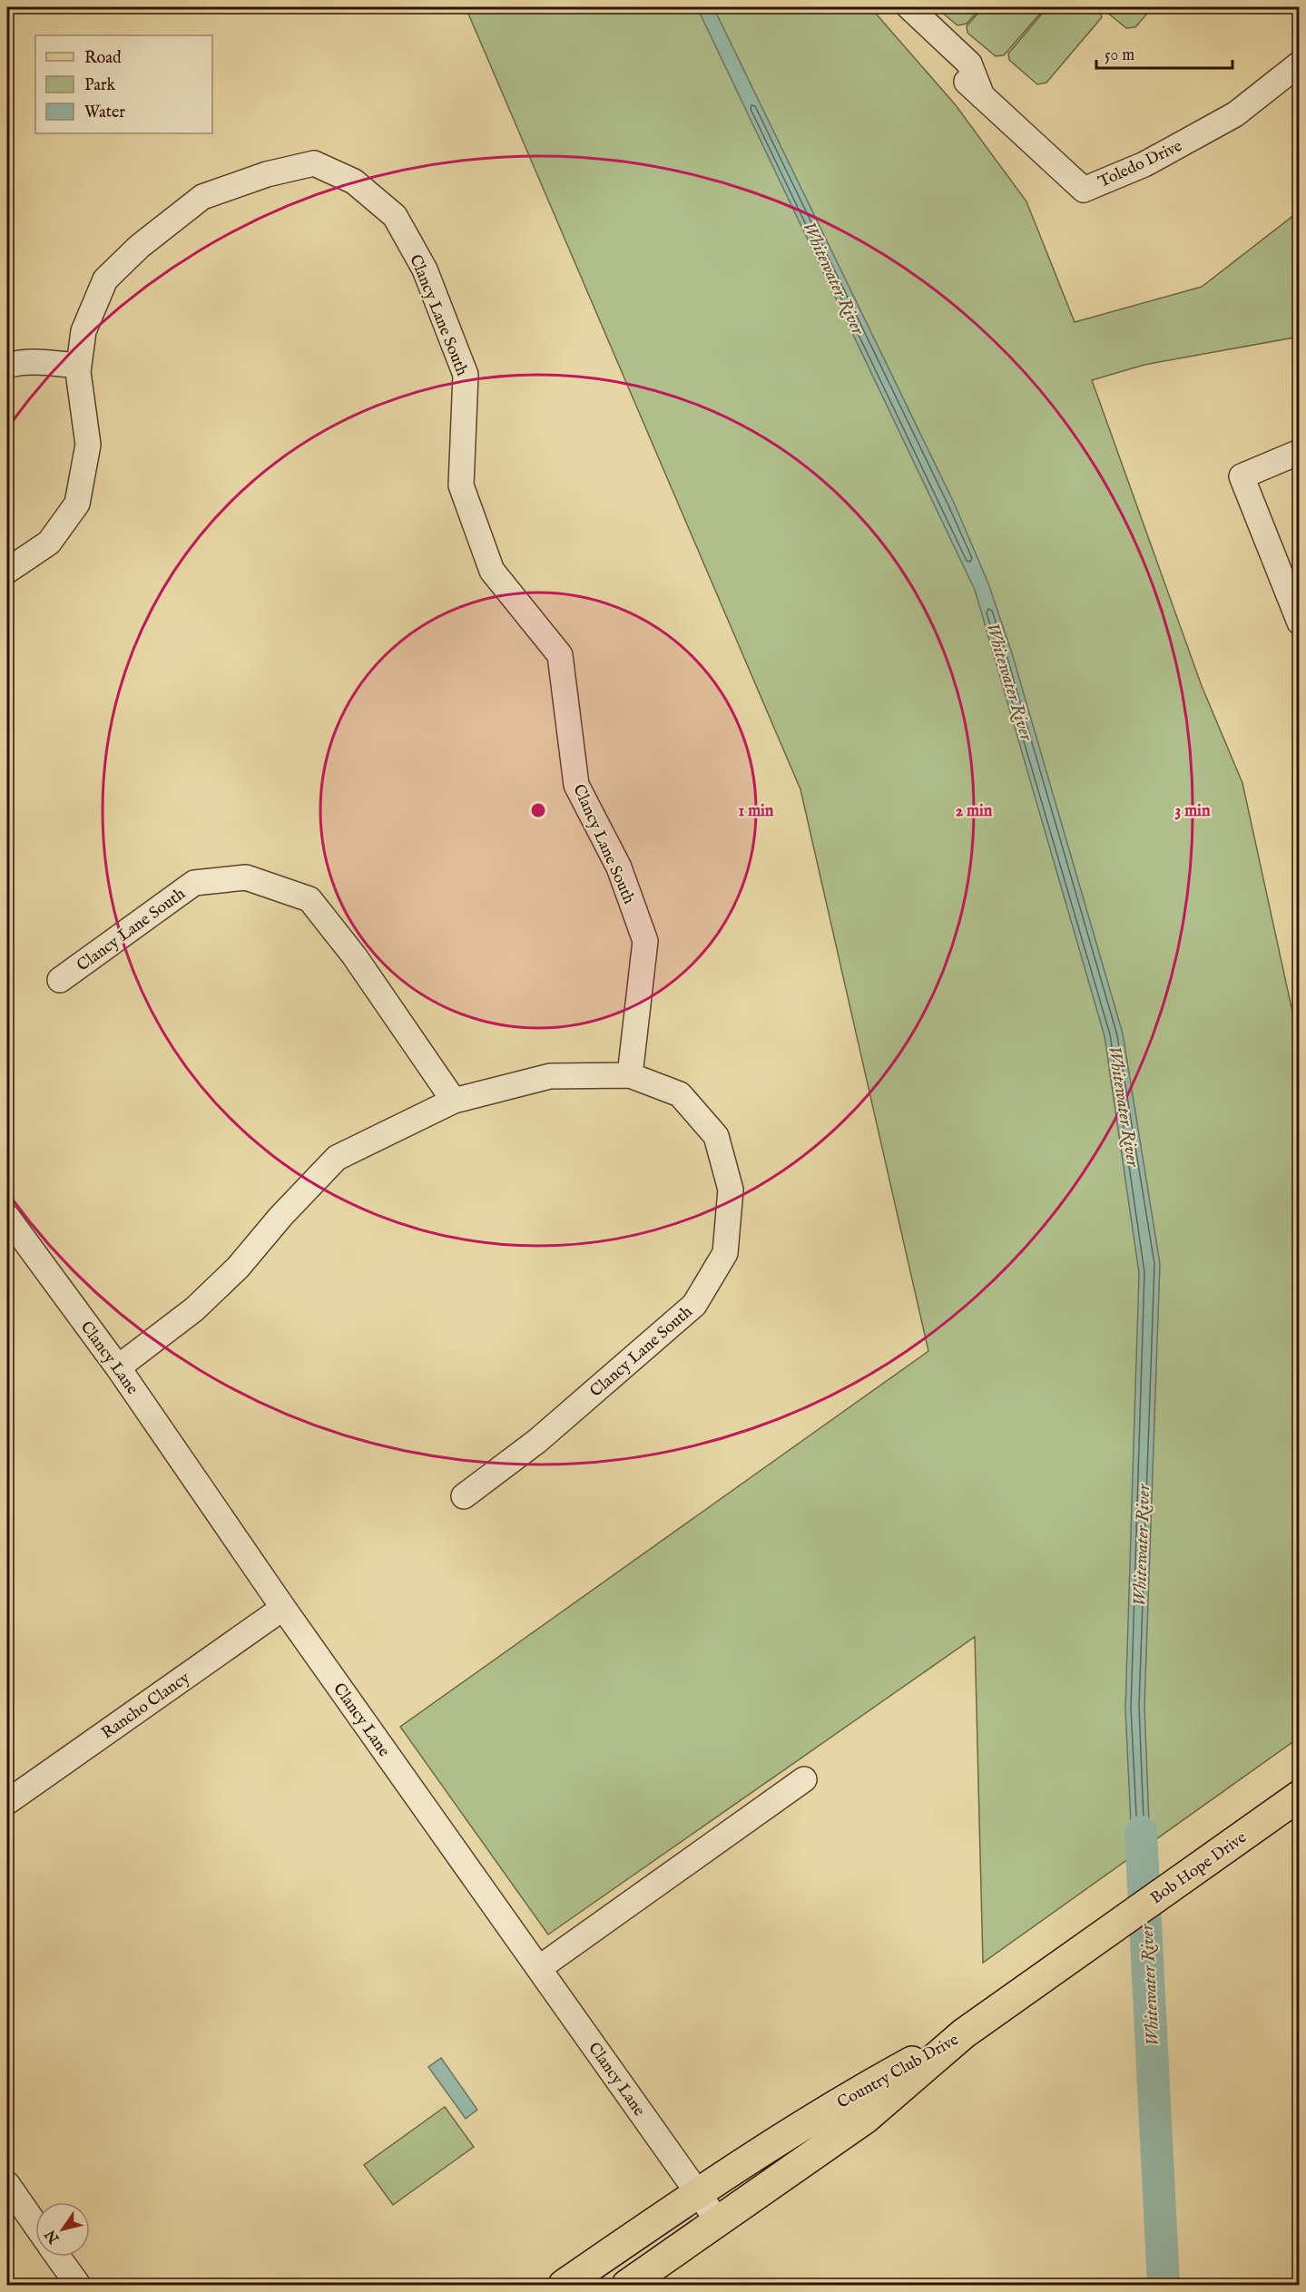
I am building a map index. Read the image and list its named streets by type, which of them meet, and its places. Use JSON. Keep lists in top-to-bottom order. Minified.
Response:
{"streets":{"main road":["Bob Hope Drive","Country Club Drive"],"street":["Toledo Drive","Clancy Lane South","Clancy Lane","Rancho Clancy"]},"crossings":[["Clancy Lane South","Clancy Lane"],["Clancy Lane","Rancho Clancy"],["Clancy Lane","Country Club Drive"],["Bob Hope Drive","Country Club Drive"]],"water":["Whitewater River"],"legend":["Road","Park","Water"],"scale_bar":"50 m","north":"bottom left","rings":["1 min","2 min","3 min"]}
